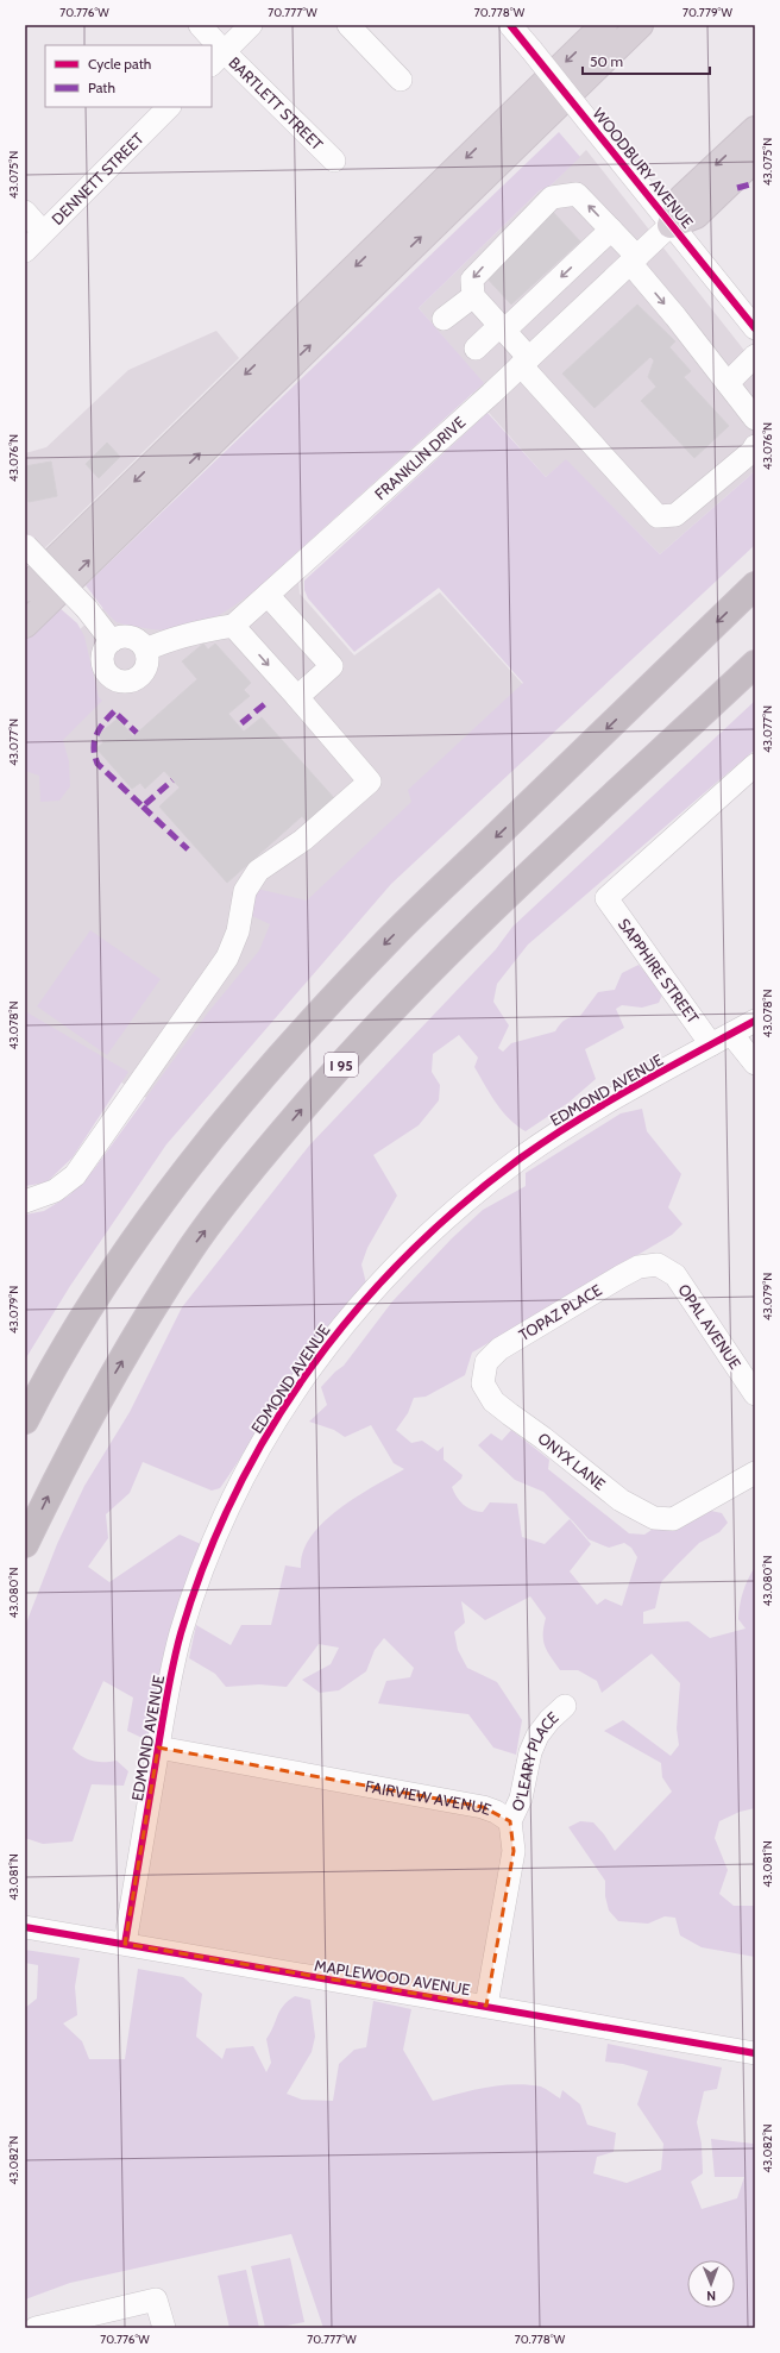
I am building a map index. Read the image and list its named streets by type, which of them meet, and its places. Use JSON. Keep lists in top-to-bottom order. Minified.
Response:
{"streets":{"highway":["I 95"],"street":["BARTLETT STREET","WOODBURY AVENUE","DENNETT STREET","FRANKLIN DRIVE","SAPPHIRE STREET","EDMOND AVENUE","TOPAZ PLACE","OPAL AVENUE","ONYX LANE","O'LEARY PLACE","FAIRVIEW AVENUE","MAPLEWOOD AVENUE"]},"crossings":[["WOODBURY AVENUE","FRANKLIN DRIVE"],["SAPPHIRE STREET","EDMOND AVENUE"],["EDMOND AVENUE","FAIRVIEW AVENUE"],["EDMOND AVENUE","MAPLEWOOD AVENUE"],["TOPAZ PLACE","OPAL AVENUE"],["TOPAZ PLACE","ONYX LANE"],["O'LEARY PLACE","FAIRVIEW AVENUE"],["FAIRVIEW AVENUE","MAPLEWOOD AVENUE"]],"legend":["Cycle path","Path"],"scale_bar":"50 m","north":"bottom","coordinates":["70.776°W","70.777°W","70.778°W","70.779°W","43.075°N","43.076°N","43.077°N","43.078°N","43.079°N","43.080°N","43.081°N","43.082°N"]}
